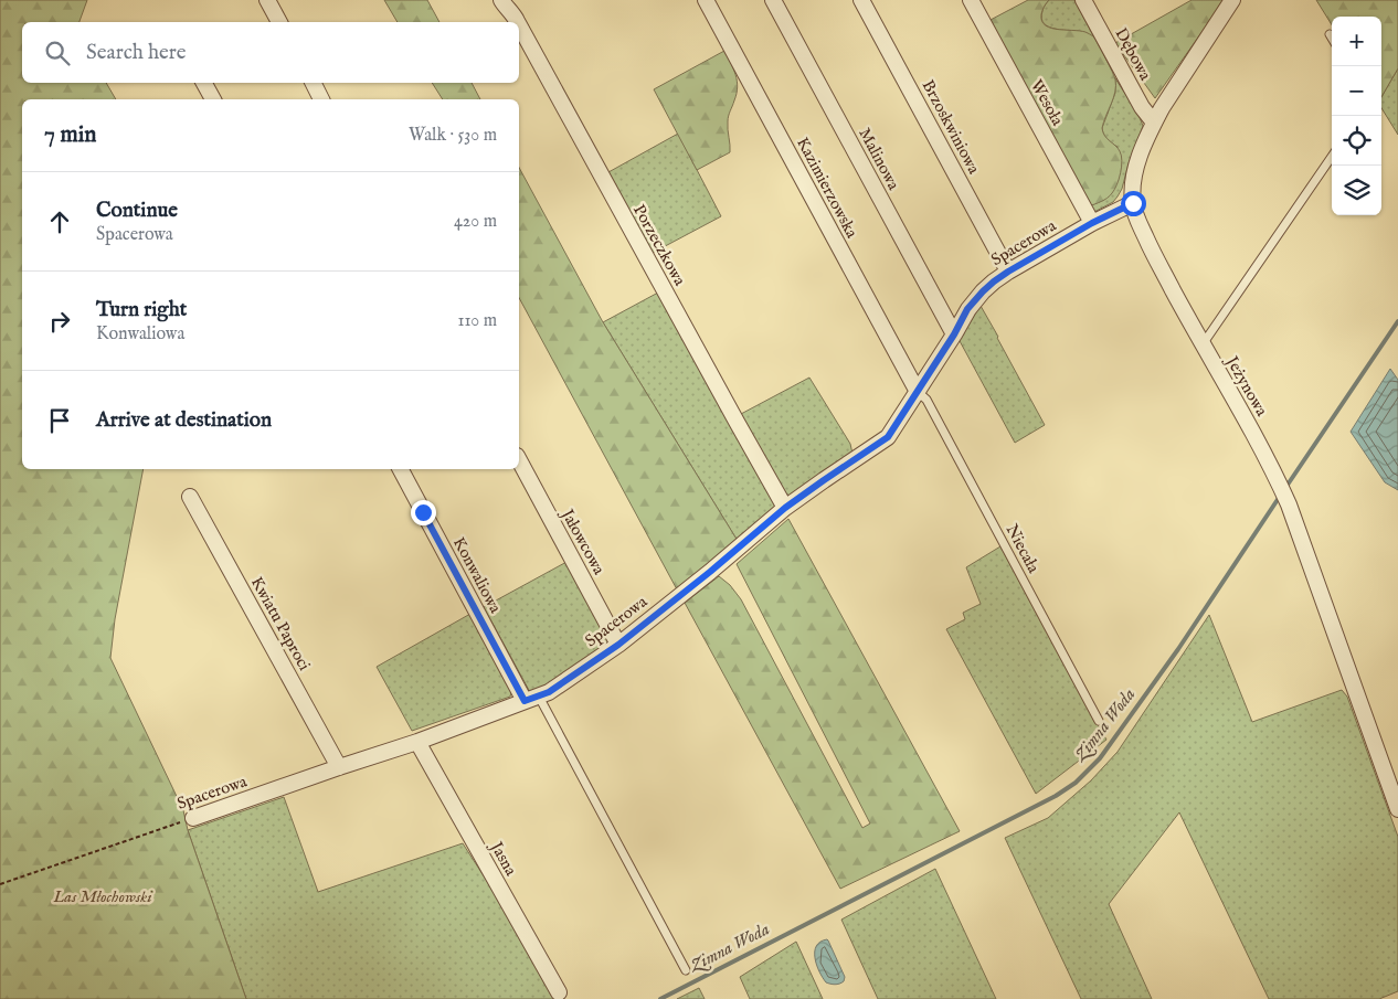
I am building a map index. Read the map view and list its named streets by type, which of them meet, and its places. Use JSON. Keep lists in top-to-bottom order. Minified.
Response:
{"streets":{"street":["Dębowa","Wesoła","Brzoskwiniowa","Malinowa","Kazimierzowska","Spacerowa","Porzeczkowa","Jeżynowa","Jałowcowa","Konwaliowa","Kwiatu Paproci","Jasna"],"lane":["Niecała"]},"crossings":[["Dębowa","Jeżynowa"],["Wesoła","Spacerowa"],["Brzoskwiniowa","Spacerowa"],["Malinowa","Spacerowa"],["Kazimierzowska","Spacerowa"],["Kazimierzowska","Niecała"],["Spacerowa","Porzeczkowa"],["Spacerowa","Jeżynowa"],["Spacerowa","Jałowcowa"],["Spacerowa","Niecała"],["Spacerowa","Konwaliowa"],["Spacerowa","Kwiatu Paproci"],["Spacerowa","Jasna"]],"water":["Zimna Woda"],"parks":["Las Młochowski"],"page":{"map_buttons":["+","−"],"search":"Search here","heading":["7 min","Walk · 530 m"],"list":[["Continue","Spacerowa","420 m"],["Turn right","Konwaliowa","110 m"],"Arrive at destination"]}}
